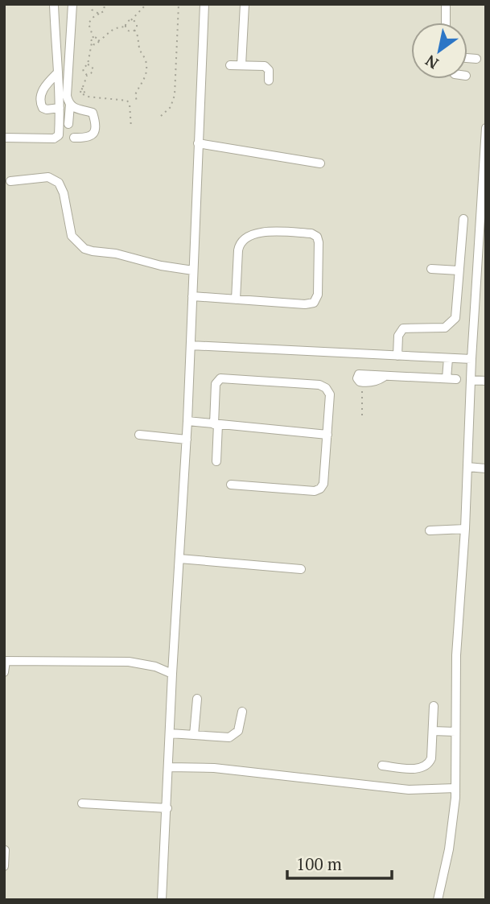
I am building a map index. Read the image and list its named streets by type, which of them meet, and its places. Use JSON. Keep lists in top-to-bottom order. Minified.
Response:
{"scale_bar":"100 m","north":"bottom left"}
